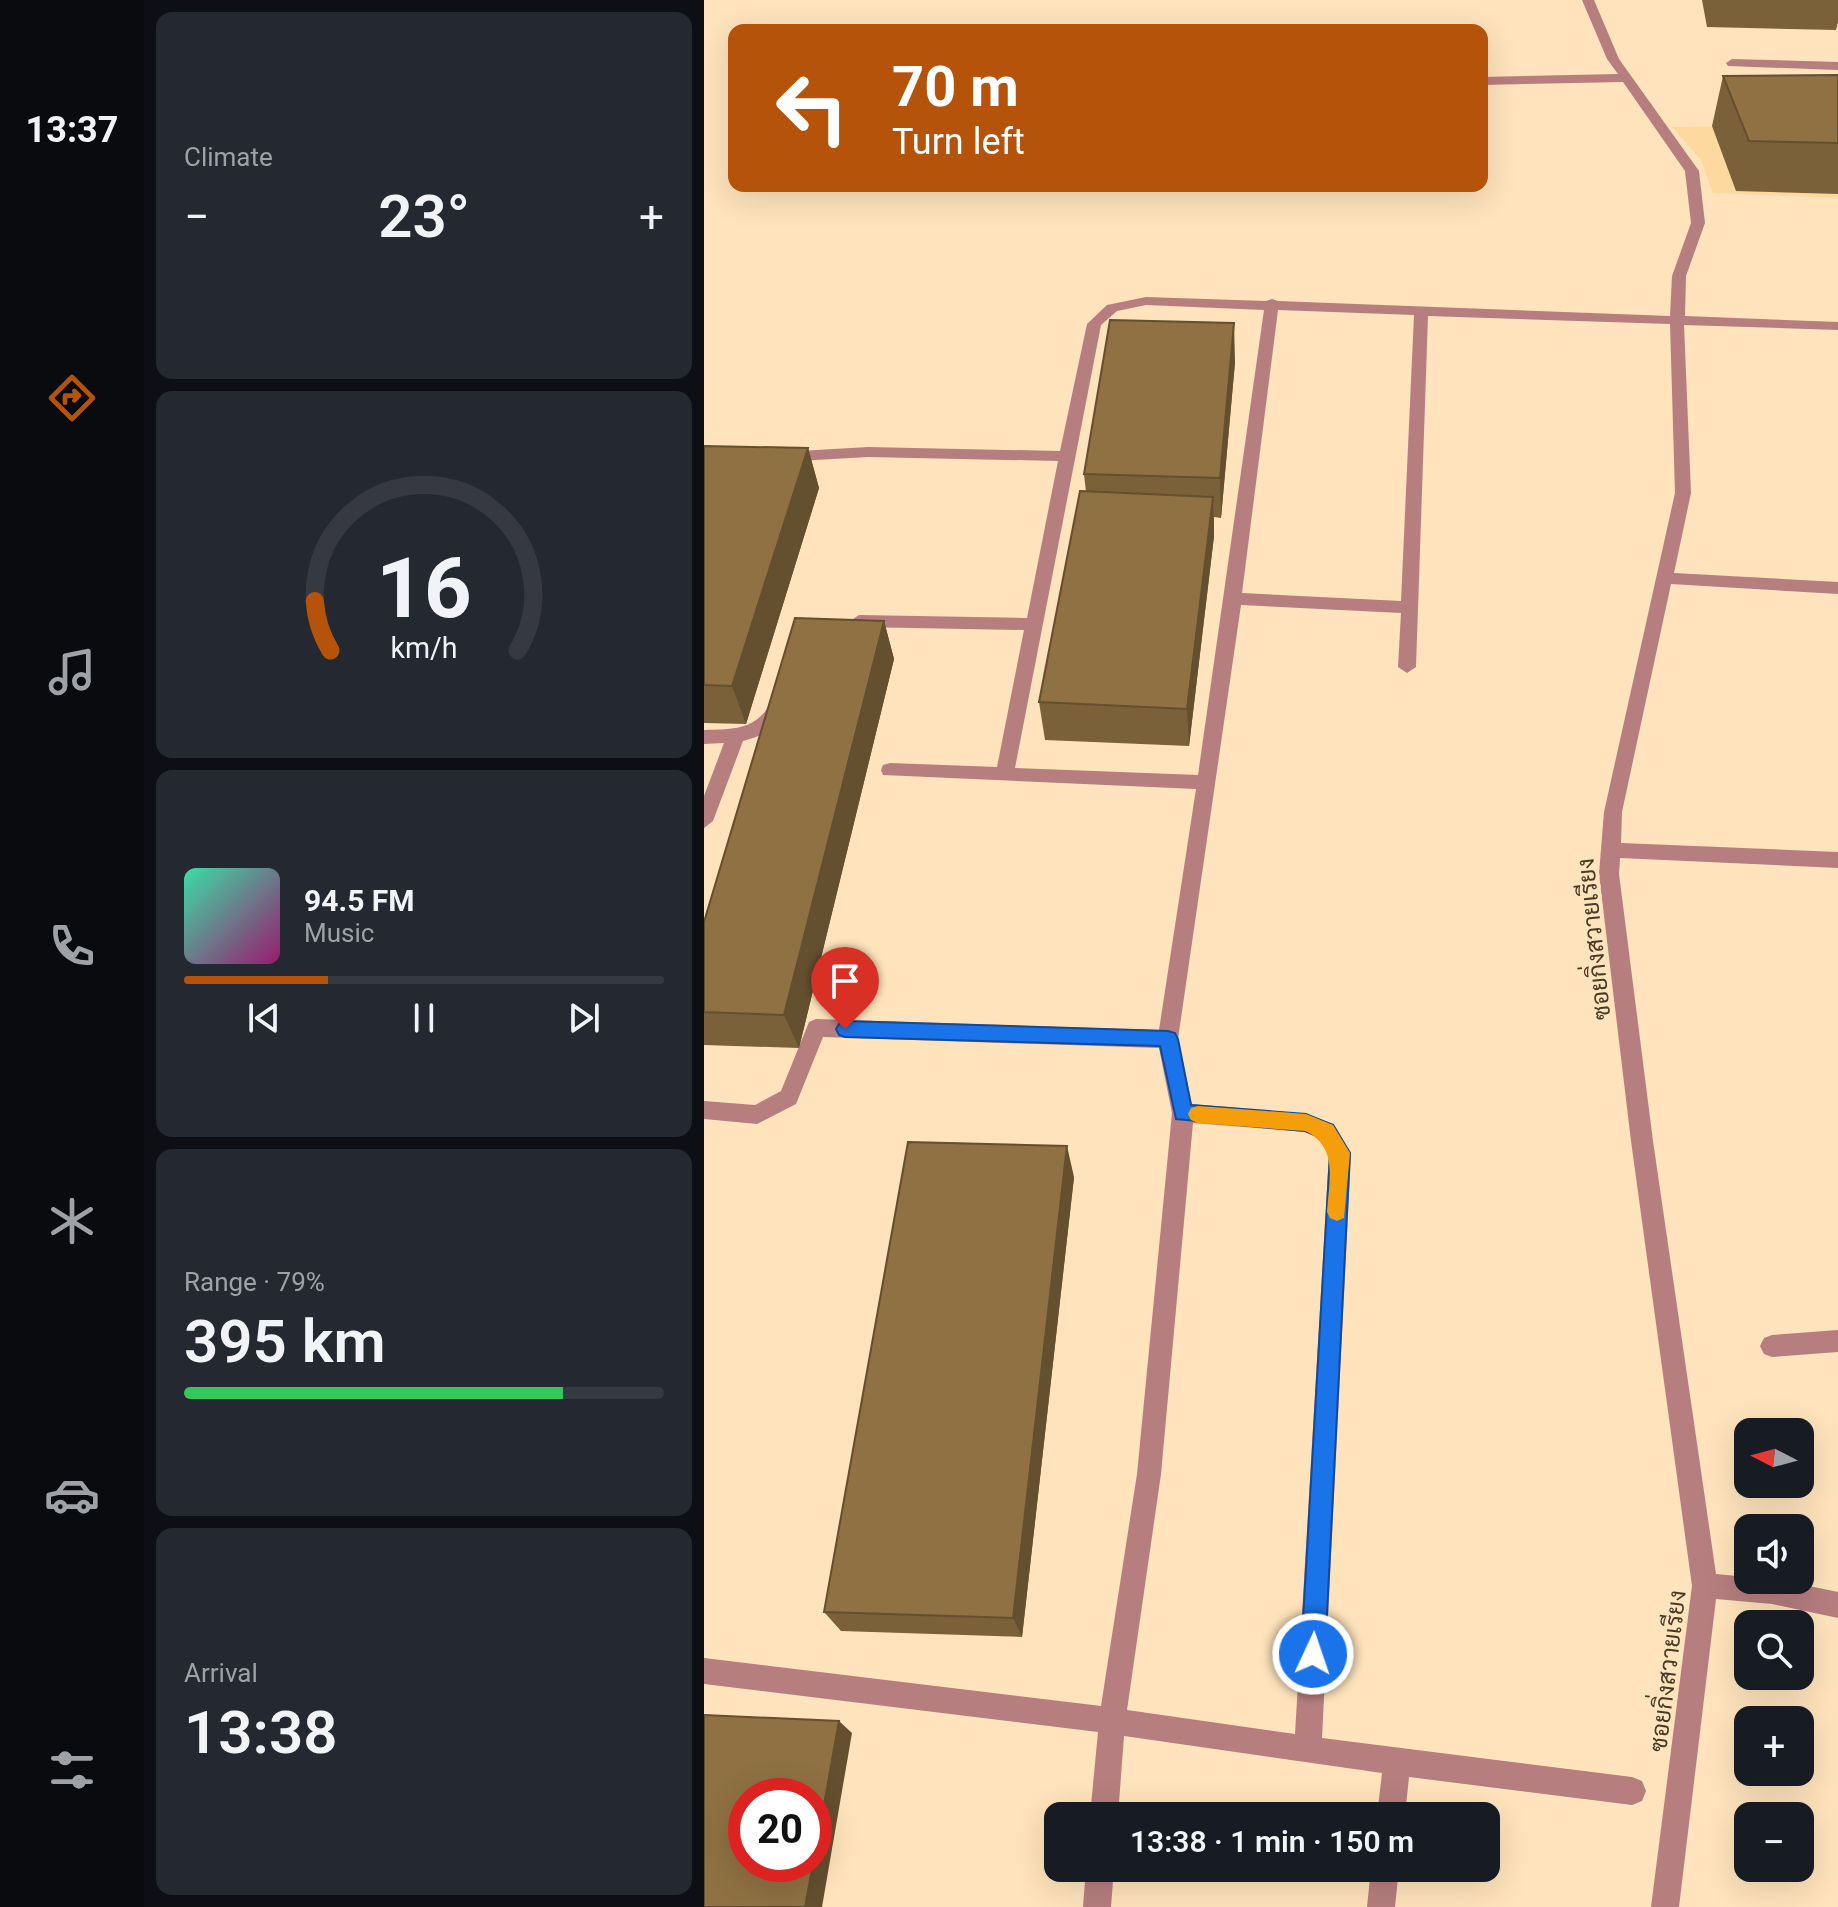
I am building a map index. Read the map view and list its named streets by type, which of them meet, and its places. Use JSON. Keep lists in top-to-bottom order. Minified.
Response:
{"streets":{"street":["ซอยกิ่งสวายเรียง"]},"north":"left","page":{"tabs":"13:37","tile":["Climate",["Range · 79%","395 km"],["Arrival","13:38"]],"turn":["70 m","Turn left"],"heat":["−","23°","+"],"song":["94.5 FM","Music"],"map_buttons":["+","−"],"limit":"20","trip":"13:38 · 1 min · 150 m","gauge":["16","km/h"]}}
